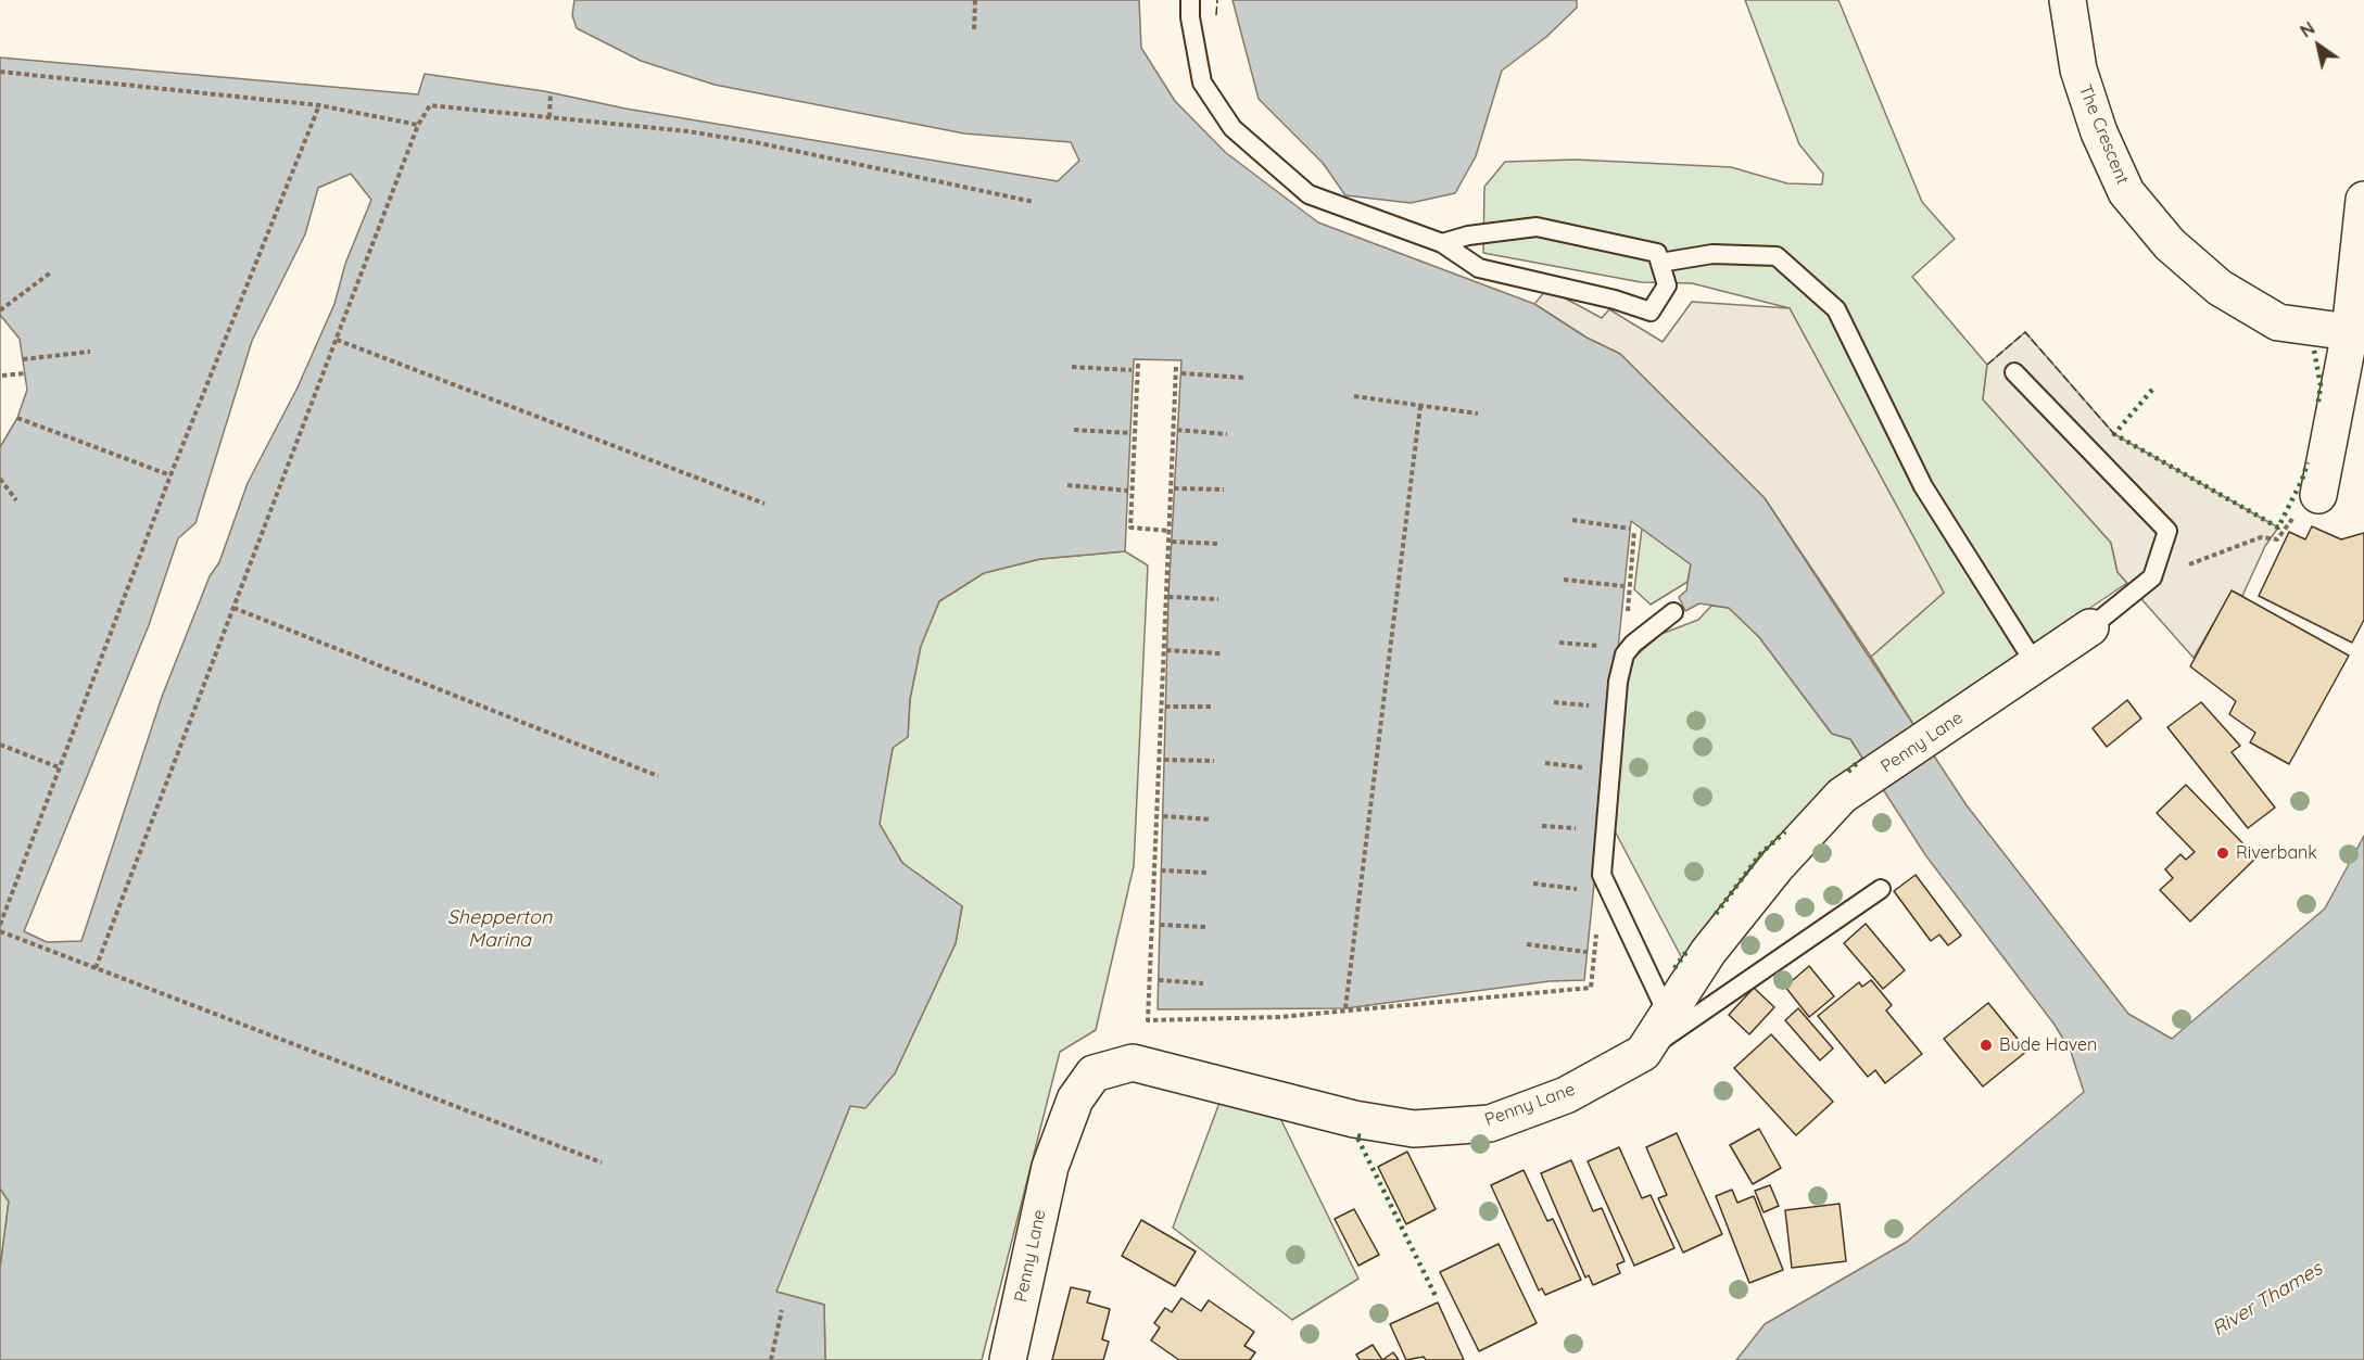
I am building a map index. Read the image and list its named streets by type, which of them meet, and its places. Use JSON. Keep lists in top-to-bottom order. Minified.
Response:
{"streets":{"street":["The Crescent","Penny Lane"]},"water":["Shepperton Marina","River Thames"],"places":["Riverbank","Bude Haven"],"north":"top left"}
